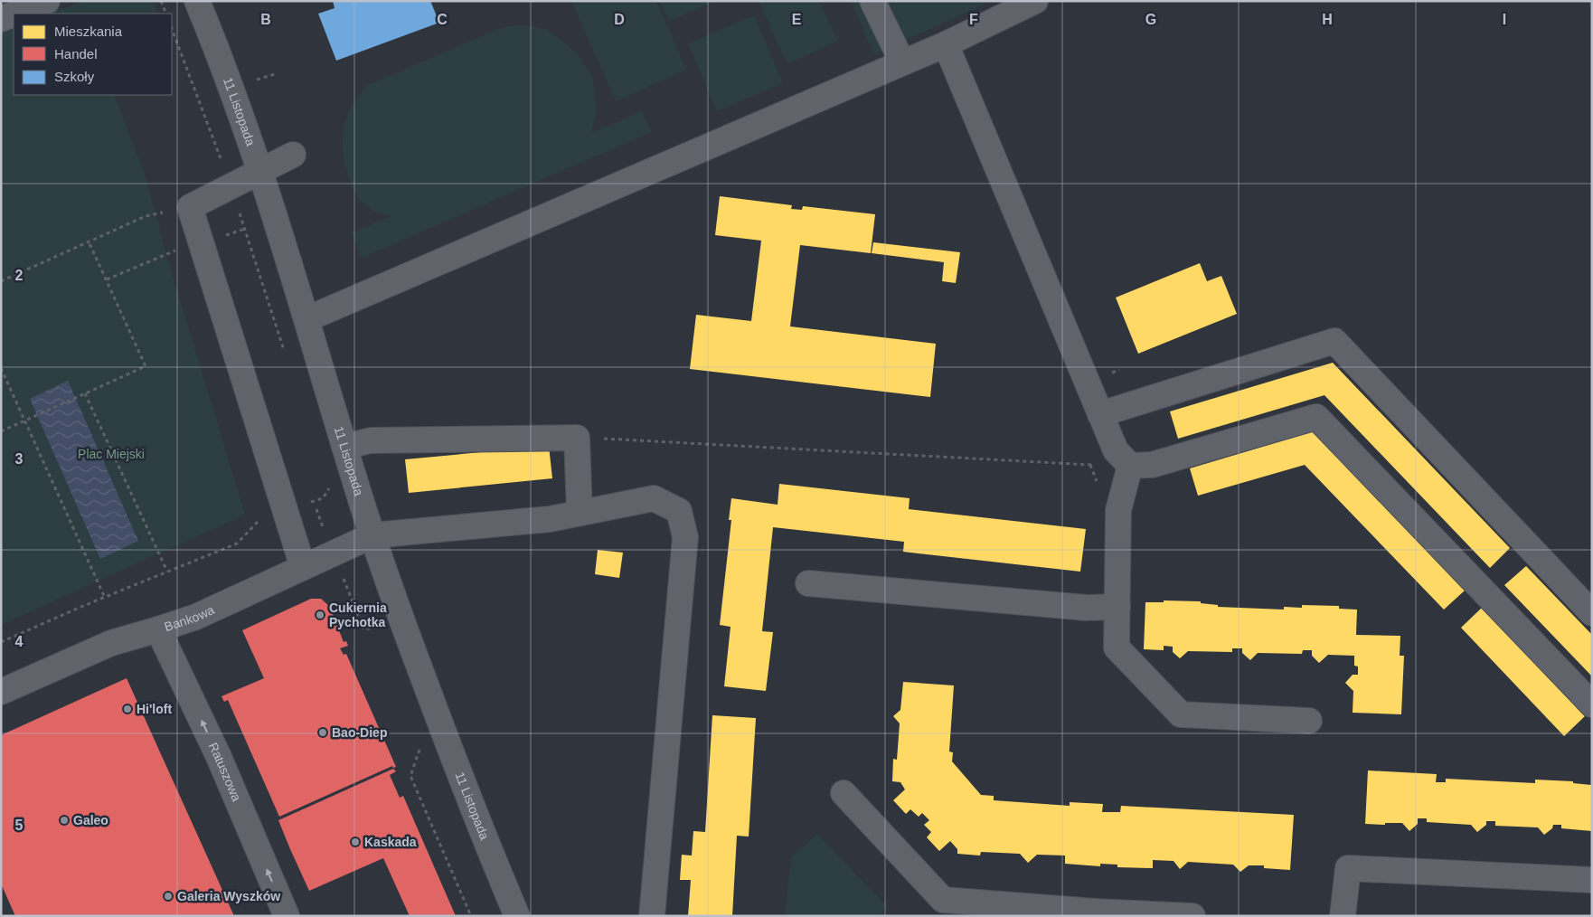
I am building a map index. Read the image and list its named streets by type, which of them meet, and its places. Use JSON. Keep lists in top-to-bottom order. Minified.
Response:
{"streets":{"street":["11 Listopada","Bankowa","Ratuszowa"]},"crossings":[["11 Listopada","Bankowa"],["Bankowa","Ratuszowa"]],"one_way":["Ratuszowa"],"parks":["Plac Miejski"],"places":["Cukiernia Pychotka","Hi'loft","Bao-Diep","Galeo","Kaskada","Galeria Wyszków"],"legend":["Mieszkania","Handel","Szkoły"],"grid":{"columns":["B","C","D","E","F","G","H","I"],"rows":["2","3","4","5"]}}
